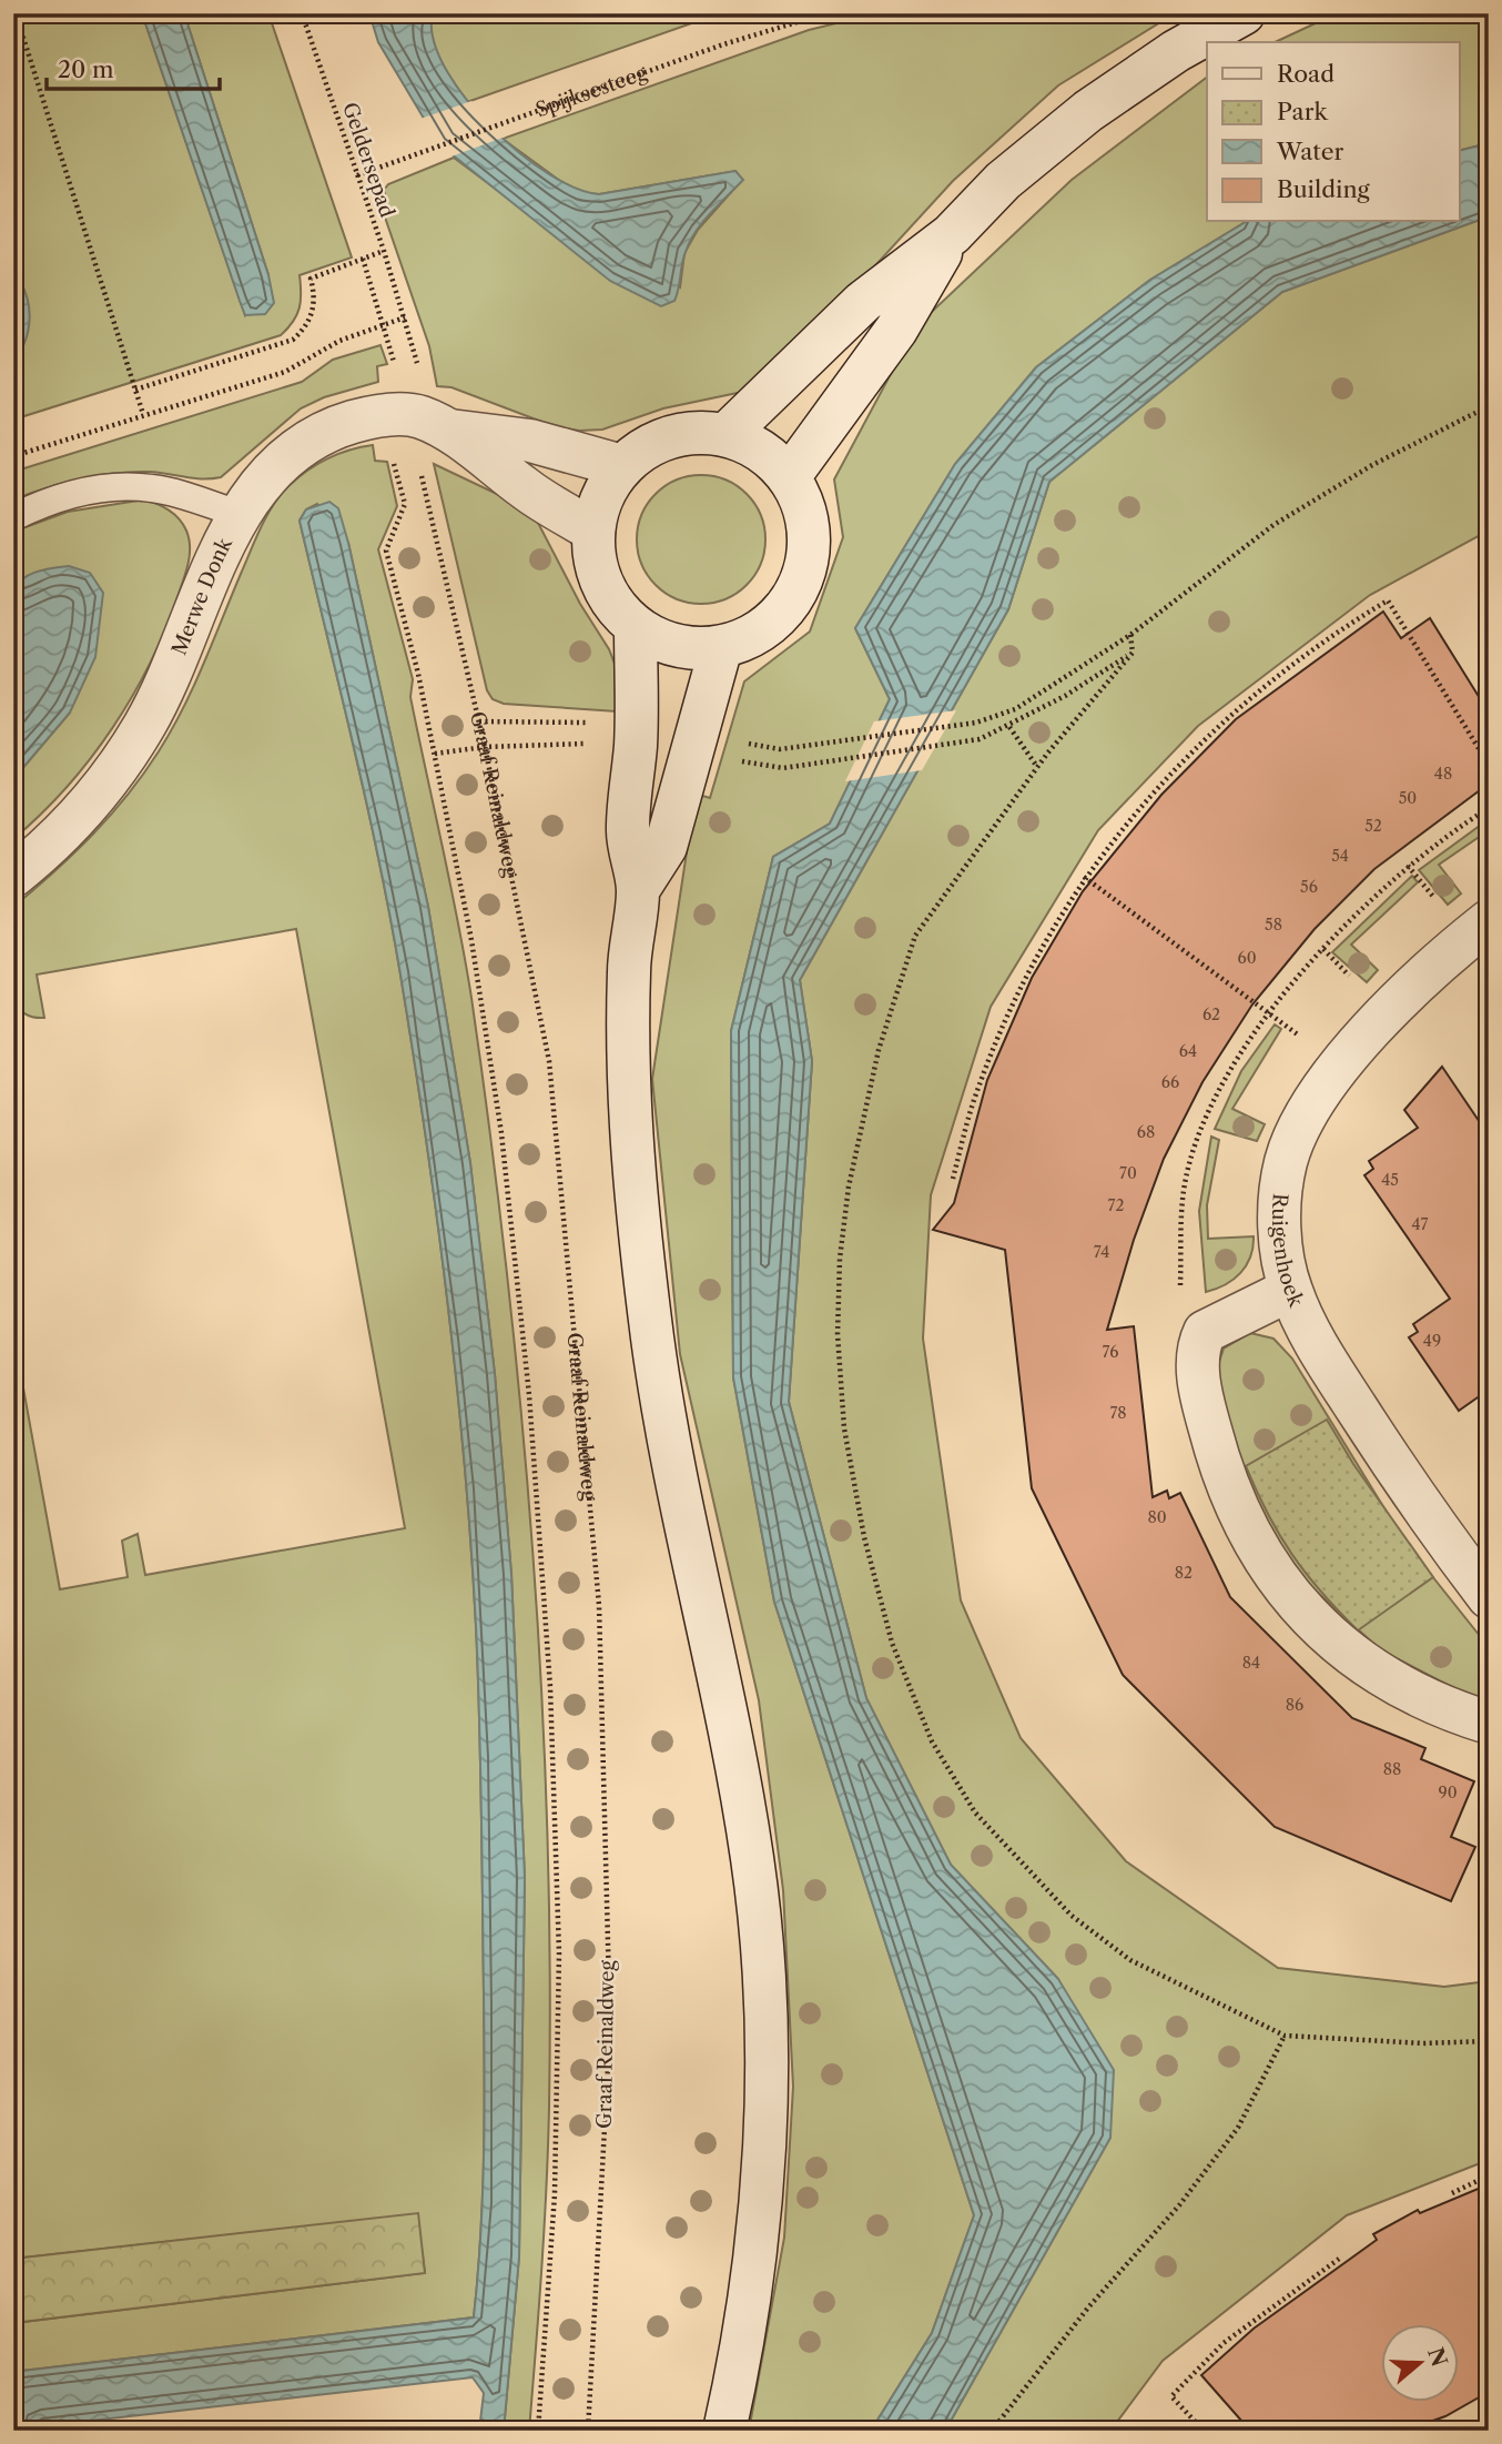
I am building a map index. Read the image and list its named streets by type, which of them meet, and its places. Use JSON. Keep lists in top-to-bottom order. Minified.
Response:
{"streets":{"main road":["Merwe Donk","Ruigenhoek"],"path":["Spijksesteeg","Geldersepad","Graaf Reinaldweg"]},"crossings":[["Spijksesteeg","Geldersepad"],["Merwe Donk","Graaf Reinaldweg"]],"house_numbers":["48","50","52","54","56","58","60","62","64","66","68","70","45","72","47","74","49","76","78","80","82","84","86","88","90"],"legend":["Road","Park","Water","Building"],"scale_bar":"20 m","north":"right"}
